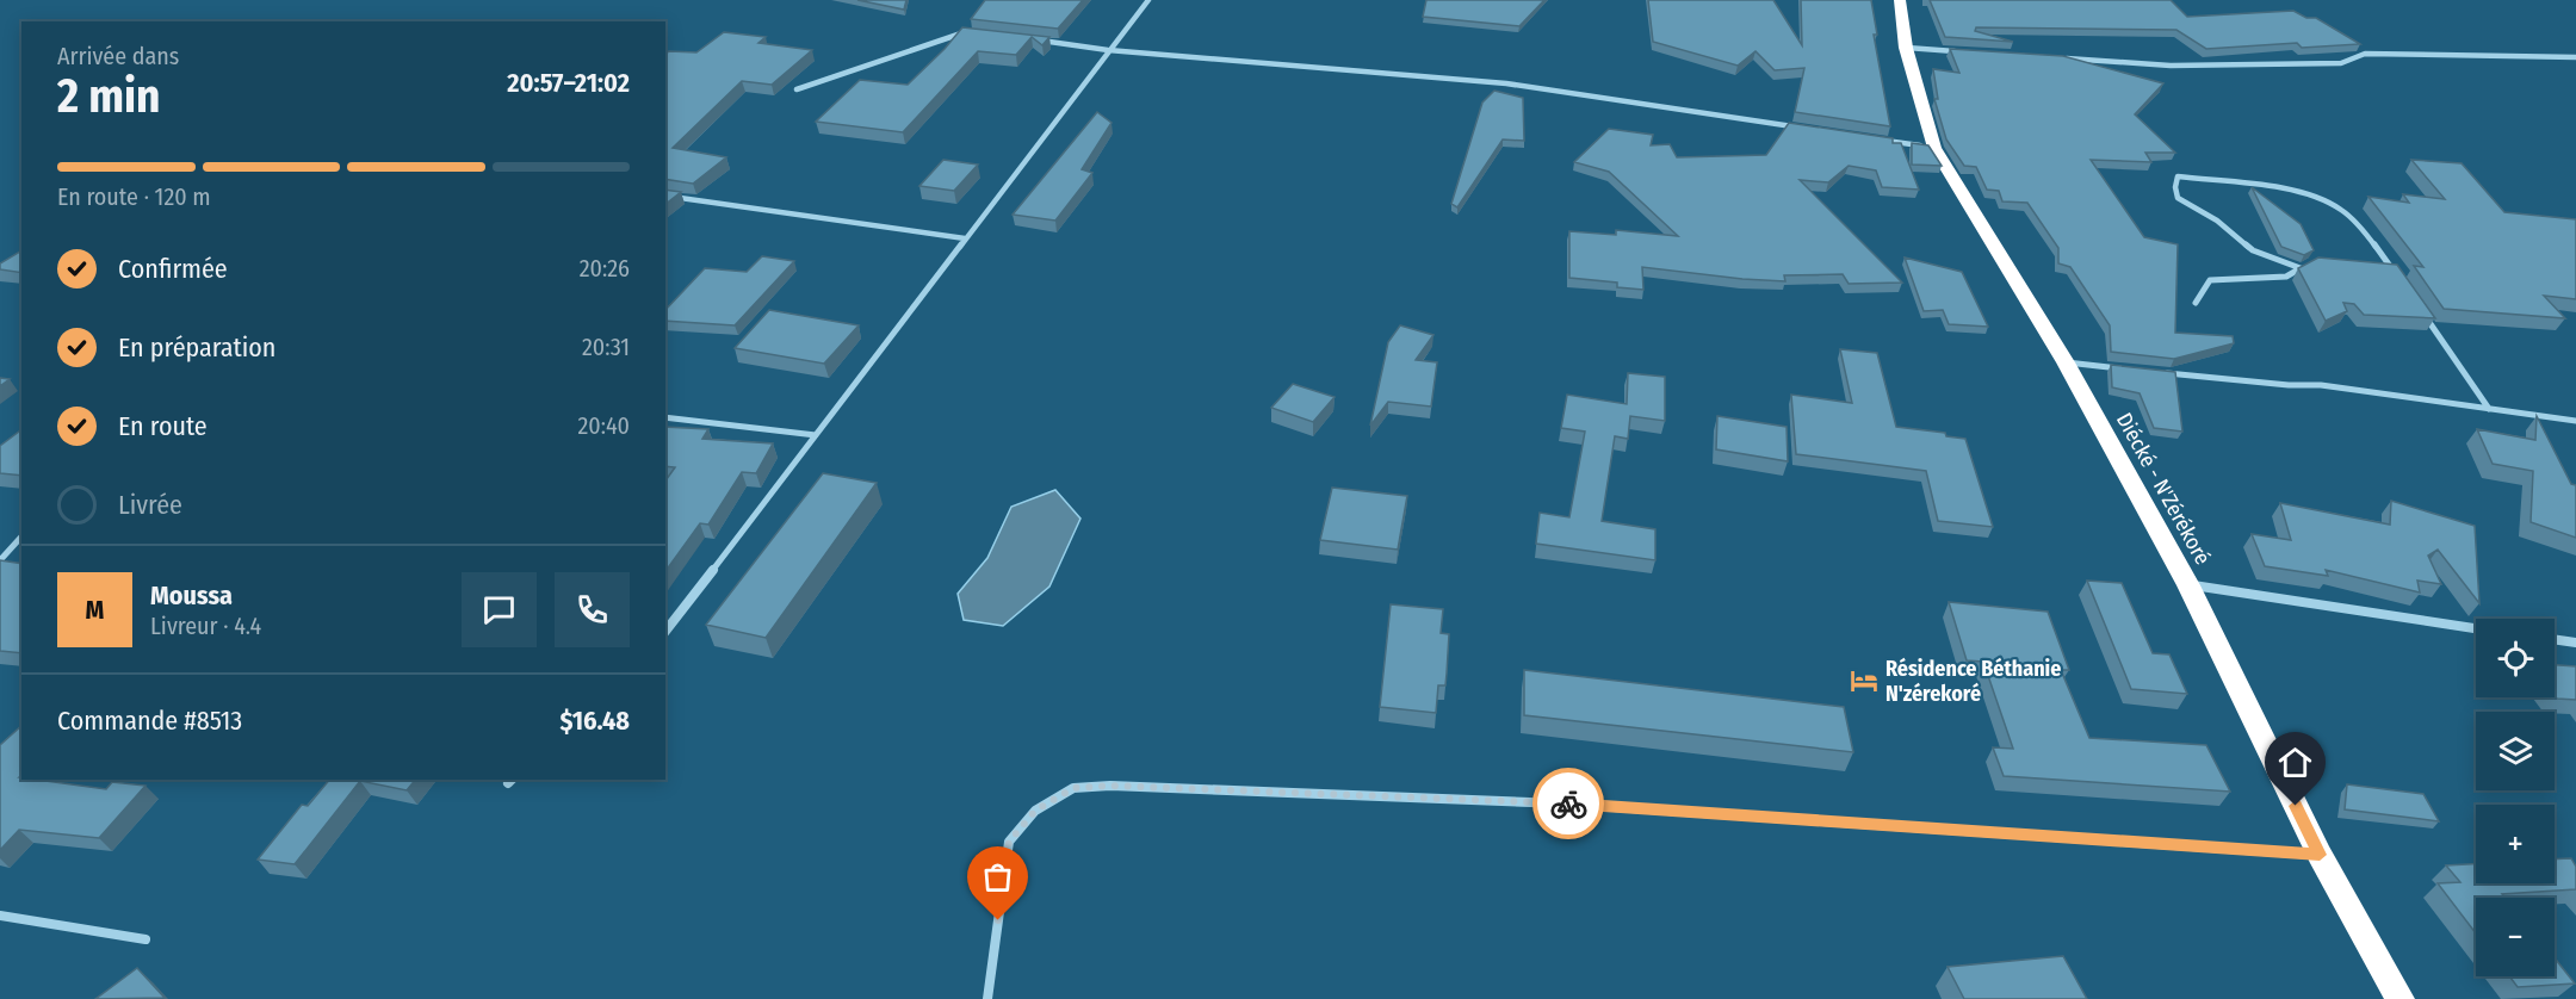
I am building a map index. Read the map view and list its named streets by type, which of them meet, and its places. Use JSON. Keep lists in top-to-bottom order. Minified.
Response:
{"streets":{"highway":["Diécké - N'Zérékoré"]},"places":{"hotel":["Résidence Béthanie N'zérekoré"]},"page":{"heading":["2 min","Arrivée dans","20:57–21:02"],"panel":["Moussa","Livreur · 4.4","Commande #8513","$16.48"],"bar":"En route · 120 m","list":[["Confirmée","20:26"],["En préparation","20:31"],["En route","20:40"],"Livrée"],"round":"M","map_buttons":["+","−"]}}
